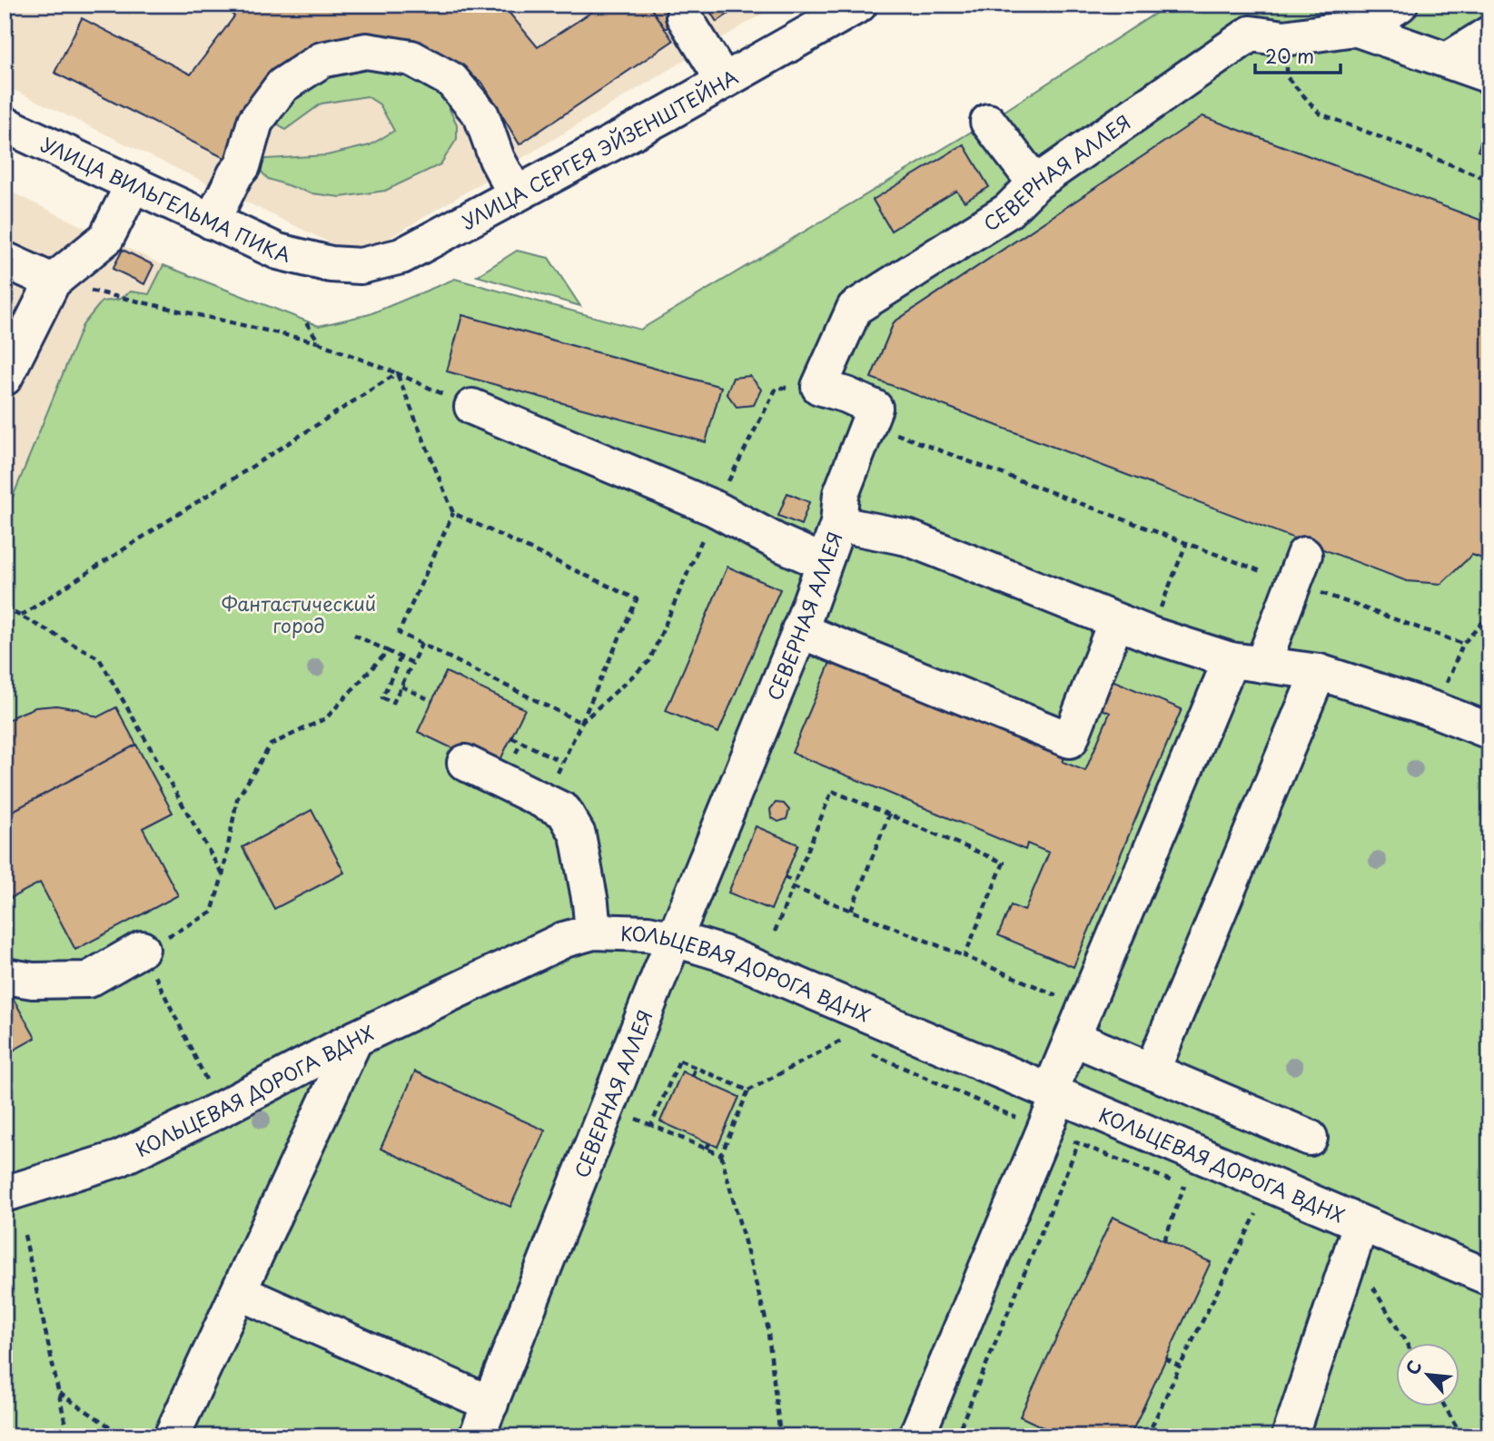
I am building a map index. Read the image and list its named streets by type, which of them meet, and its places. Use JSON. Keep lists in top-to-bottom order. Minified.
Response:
{"streets":{"street":["УЛИЦА СЕРГЕЯ ЭЙЗЕНШТЕЙНА","СЕВЕРНАЯ АЛЛЕЯ","УЛИЦА ВИЛЬГЕЛЬМА ПИКА","КОЛЬЦЕВАЯ ДОРОГА ВДНХ"]},"crossings":[["УЛИЦА СЕРГЕЯ ЭЙЗЕНШТЕЙНА","УЛИЦА ВИЛЬГЕЛЬМА ПИКА"],["СЕВЕРНАЯ АЛЛЕЯ","КОЛЬЦЕВАЯ ДОРОГА ВДНХ"]],"parks":["Фантастический город"],"scale_bar":"20 m","north":"top left"}
